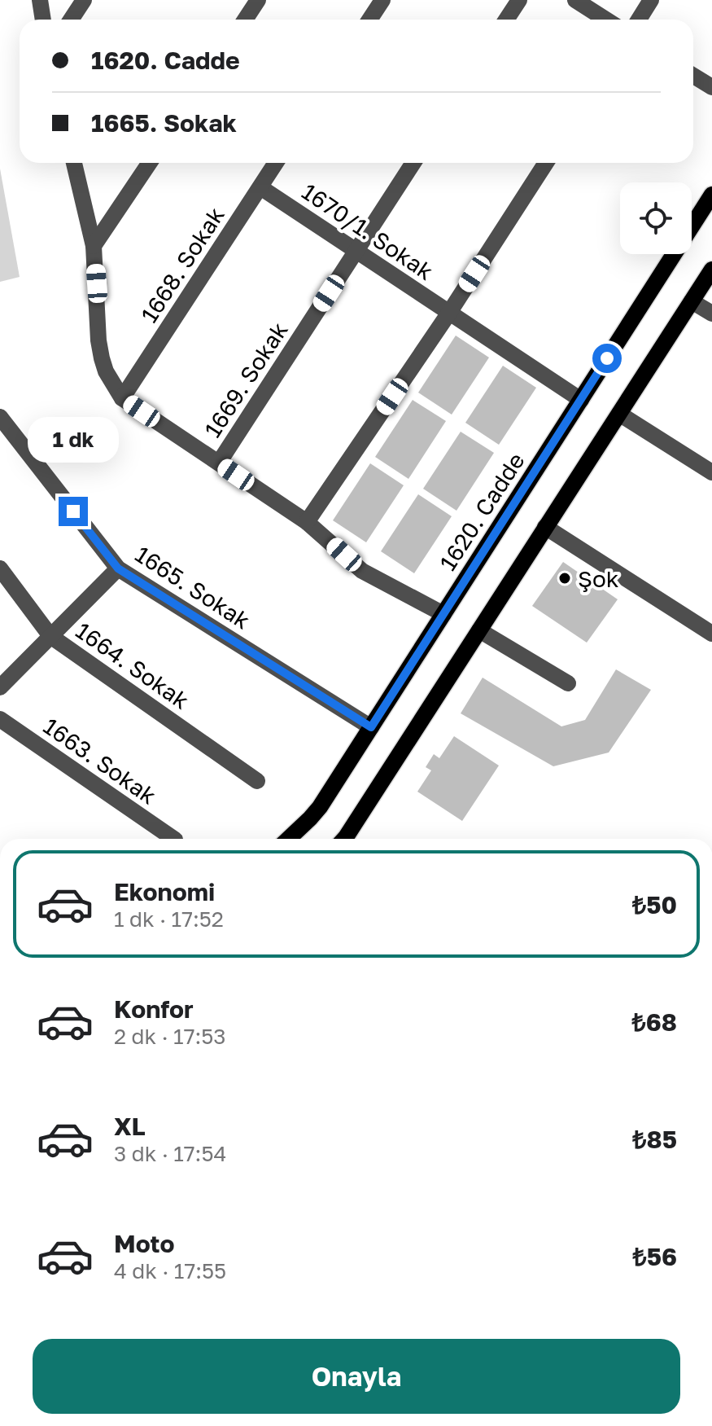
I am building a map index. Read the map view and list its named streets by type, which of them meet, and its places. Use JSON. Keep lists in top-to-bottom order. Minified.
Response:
{"streets":{"main road":["1620. Cadde"],"street":["1670/1. Sokak","1668. Sokak","1669. Sokak","1665. Sokak","1664. Sokak","1663. Sokak"]},"crossings":[["1670/1. Sokak","1668. Sokak"],["1670/1. Sokak","1669. Sokak"],["1670/1. Sokak","1620. Cadde"],["1620. Cadde","1665. Sokak"]],"places":["Şok"],"page":{"banner":["1620. Cadde","1665. Sokak"],"bubble":"1 dk","list":[{"name":"Ekonomi","note":"1 dk · 17:52","value":"₺50"},{"name":"Konfor","note":"2 dk · 17:53","value":"₺68"},{"name":"XL","note":"3 dk · 17:54","value":"₺85"},{"name":"Moto","note":"4 dk · 17:55","value":"₺56"}],"buttons":"Onayla"}}
